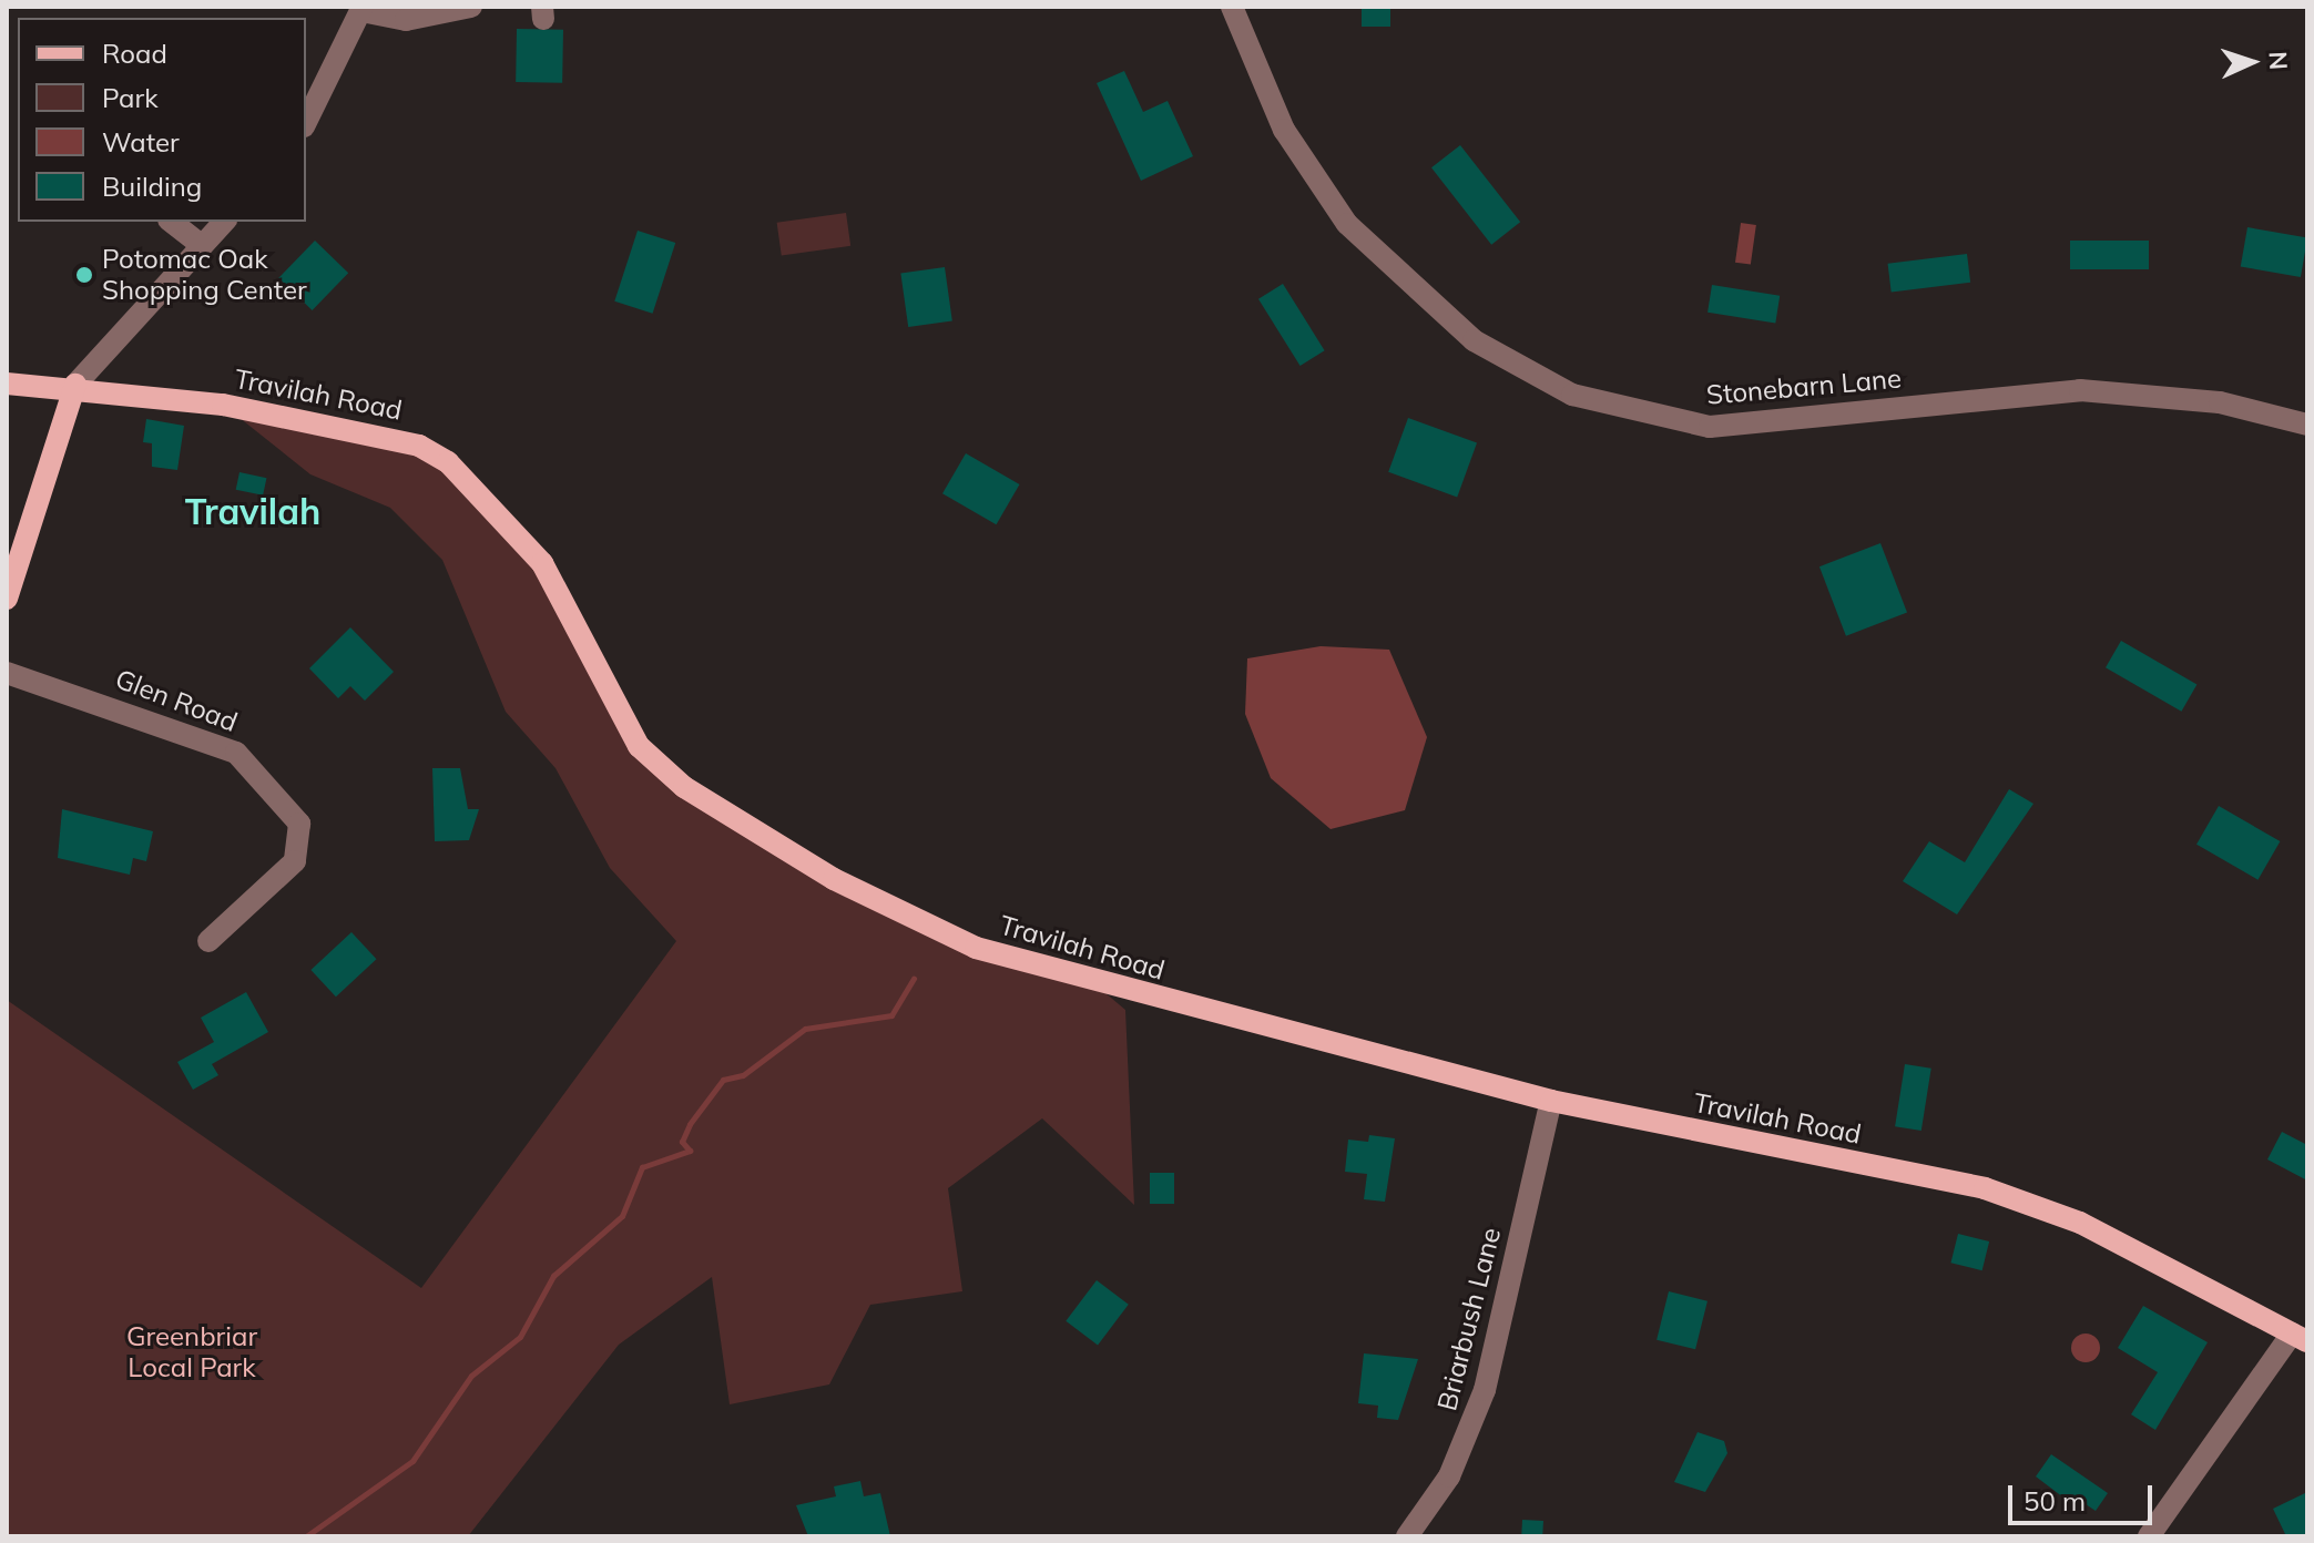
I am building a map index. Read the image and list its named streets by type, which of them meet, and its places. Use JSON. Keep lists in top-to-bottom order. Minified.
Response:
{"streets":{"main road":["Travilah Road"],"street":["Stonebarn Lane","Glen Road","Briarbush Lane"]},"crossings":[["Travilah Road","Briarbush Lane"]],"districts":["Travilah"],"parks":["Greenbriar Local Park"],"places":["Potomac Oak Shopping Center"],"legend":["Road","Park","Water","Building"],"scale_bar":"50 m","north":"right"}
